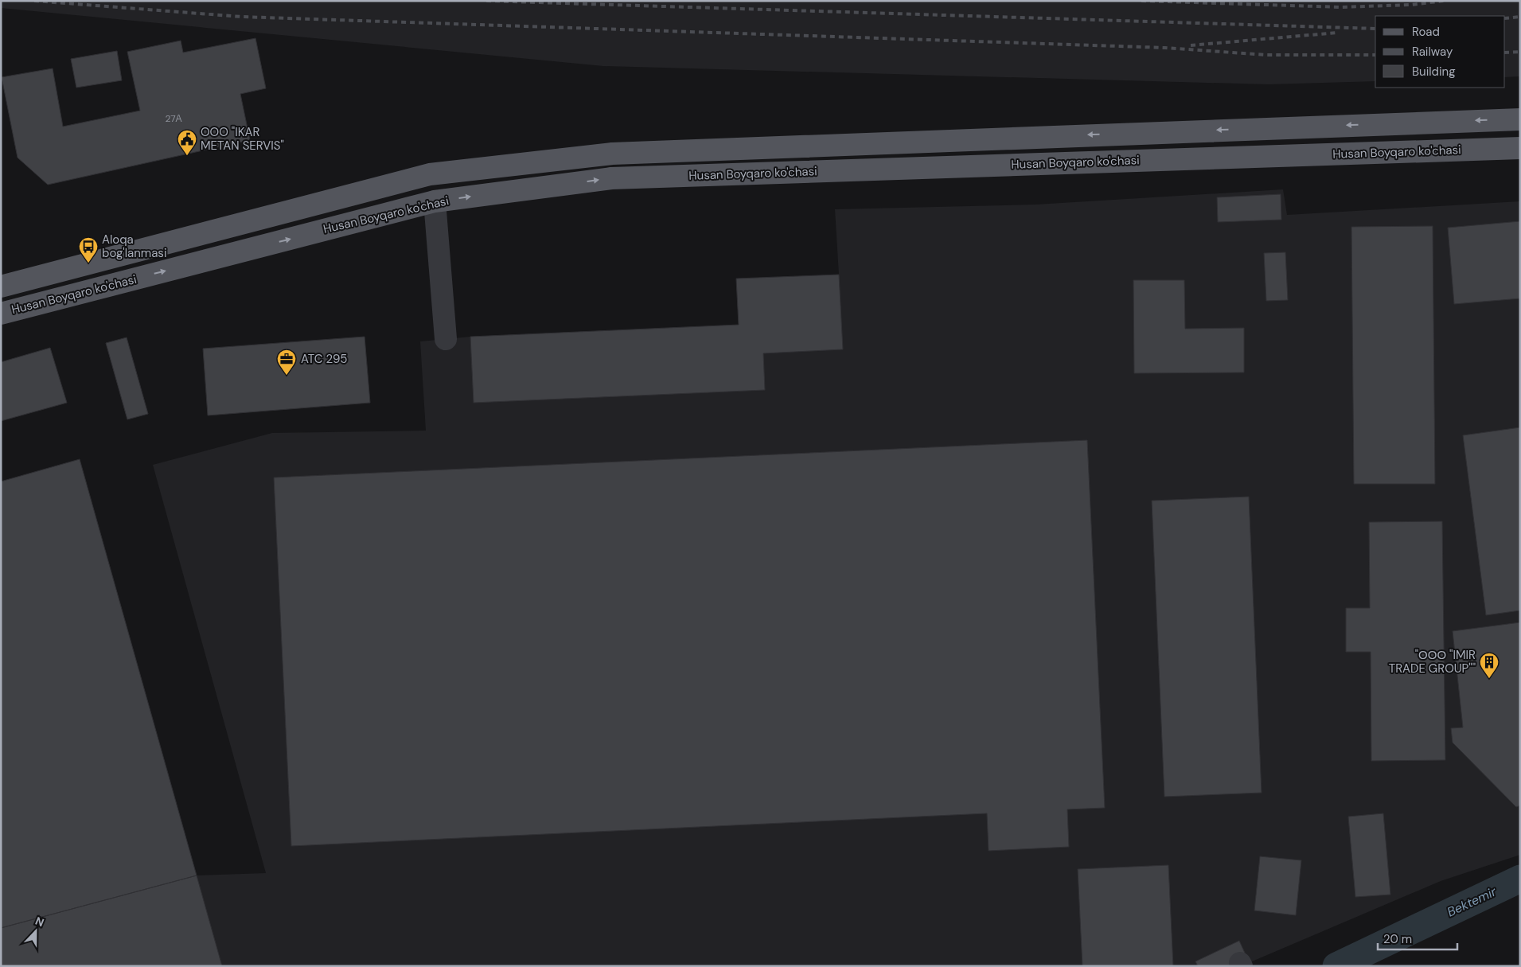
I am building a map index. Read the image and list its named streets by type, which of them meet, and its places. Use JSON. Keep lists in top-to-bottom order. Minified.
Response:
{"streets":{"main road":["Husan Boyqaro ko'chasi"]},"water":["Bektemir"],"places":{"public building":["OOO \"IKAR METAN SERVIS\""],"bus stop":["Aloqa bog'lanmasi"],"office":["ATC 295"],"building":["\"ООО \"IMIR TRADE GROUP\"\""]},"house_numbers":["27А"],"legend":["Road","Railway","Building"],"scale_bar":"20 m","north":"top"}
